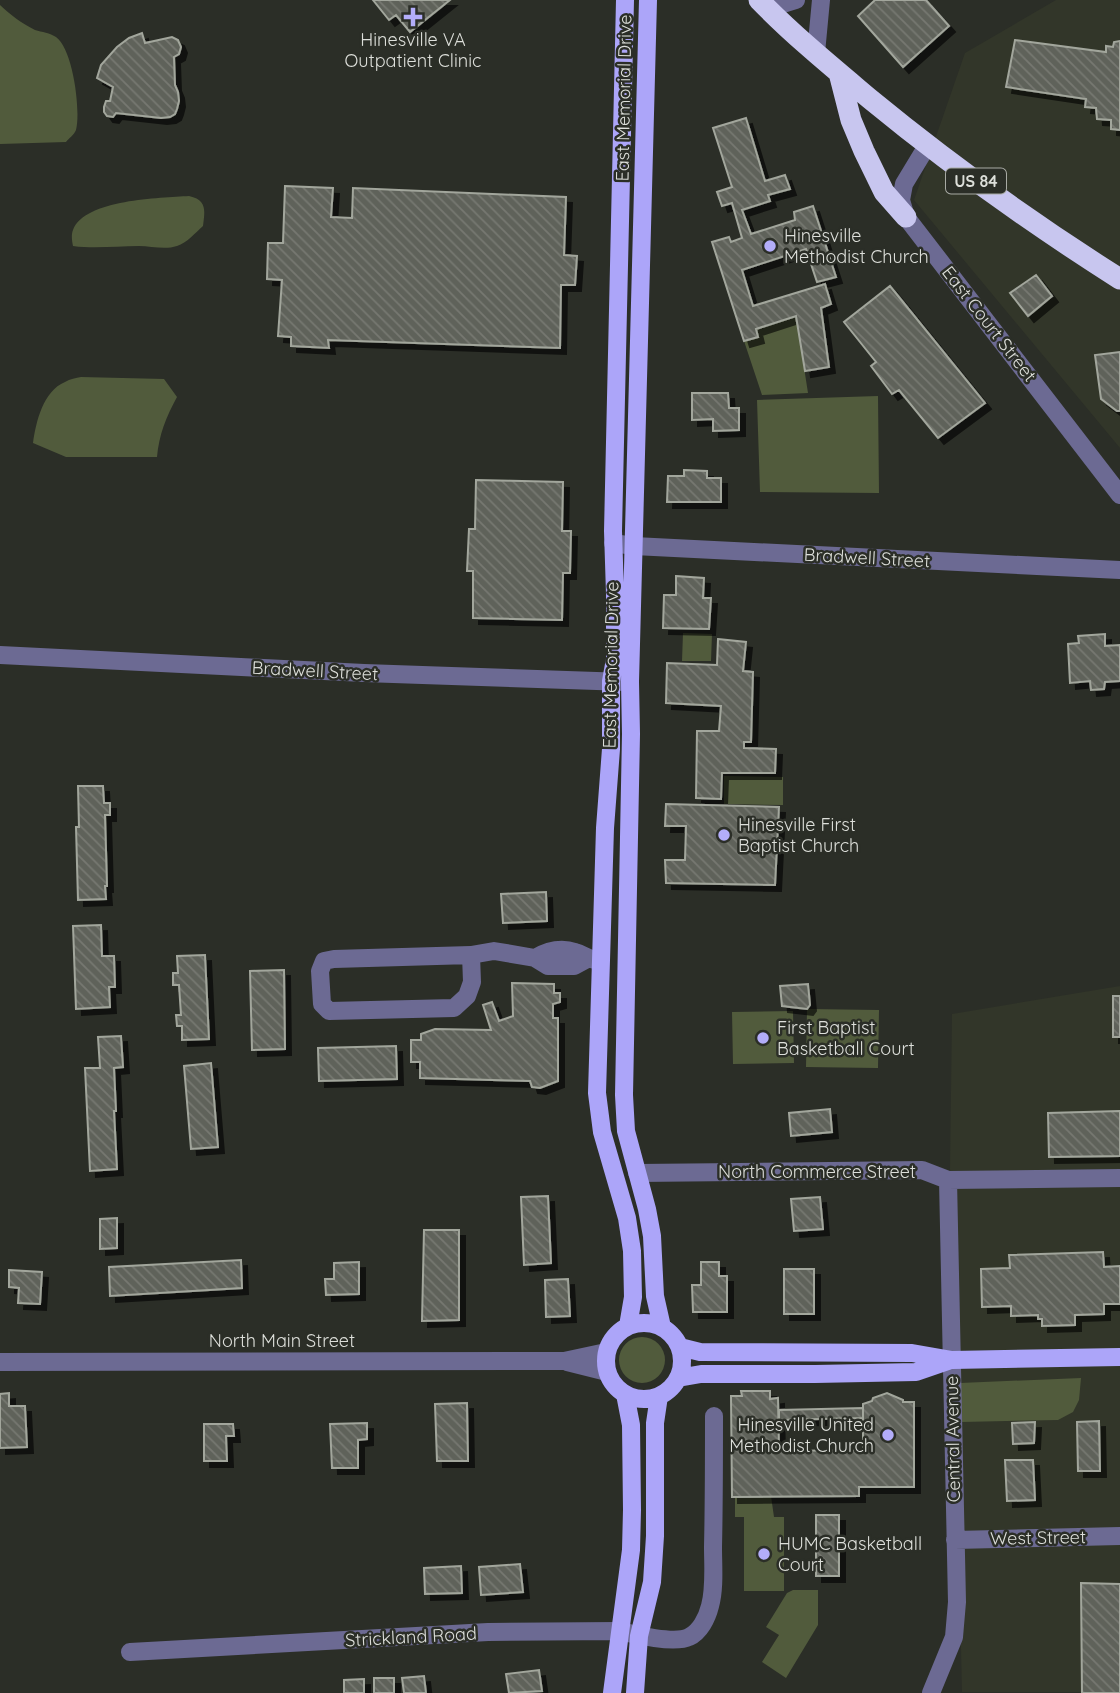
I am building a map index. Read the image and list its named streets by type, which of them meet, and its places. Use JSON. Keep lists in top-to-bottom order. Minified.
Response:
{"streets":{"highway":["US 84"],"main road":["East Memorial Drive"],"street":["East Court Street","Bradwell Street","North Commerce Street","North Main Street","Central Avenue","West Street","Strickland Road"]},"crossings":[["East Memorial Drive","Bradwell Street"],["East Memorial Drive","North Commerce Street"],["East Memorial Drive","North Main Street"],["North Commerce Street","Central Avenue"],["Central Avenue","West Street"]],"places":{"health":["Hinesville VA Outpatient Clinic"],"other":["Hinesville Methodist Church","Hinesville First Baptist Church","First Baptist Basketball Court","Hinesville United Methodist Church","HUMC Basketball Court"]}}
